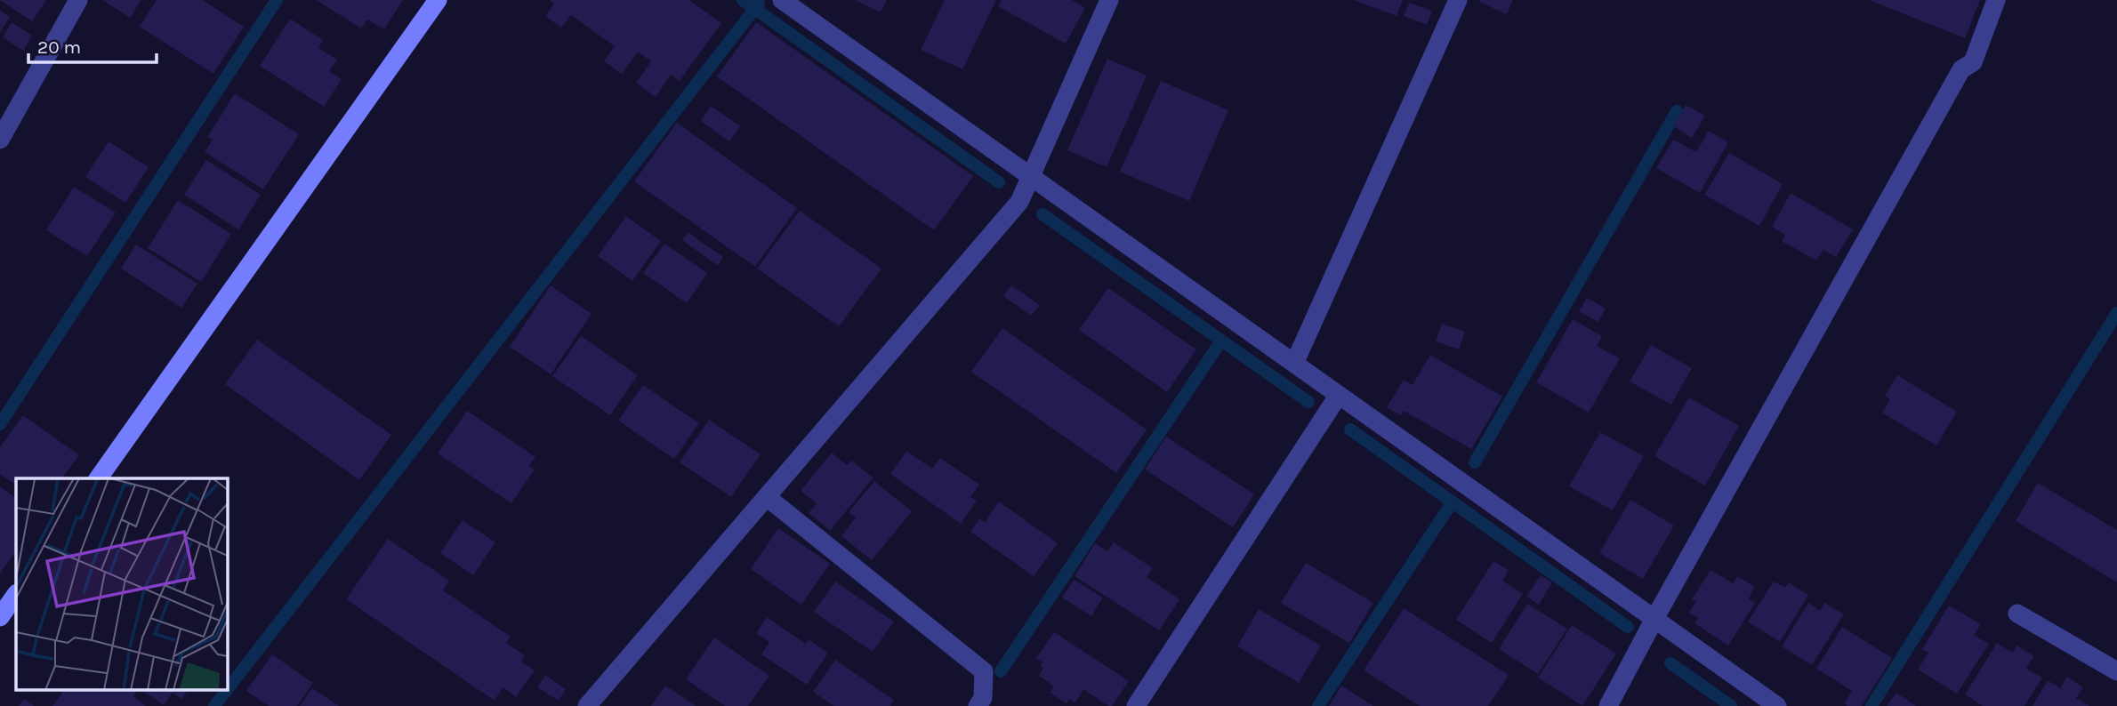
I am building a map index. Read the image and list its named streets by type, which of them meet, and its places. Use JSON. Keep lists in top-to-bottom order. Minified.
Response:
{"scale_bar":"20 m"}
